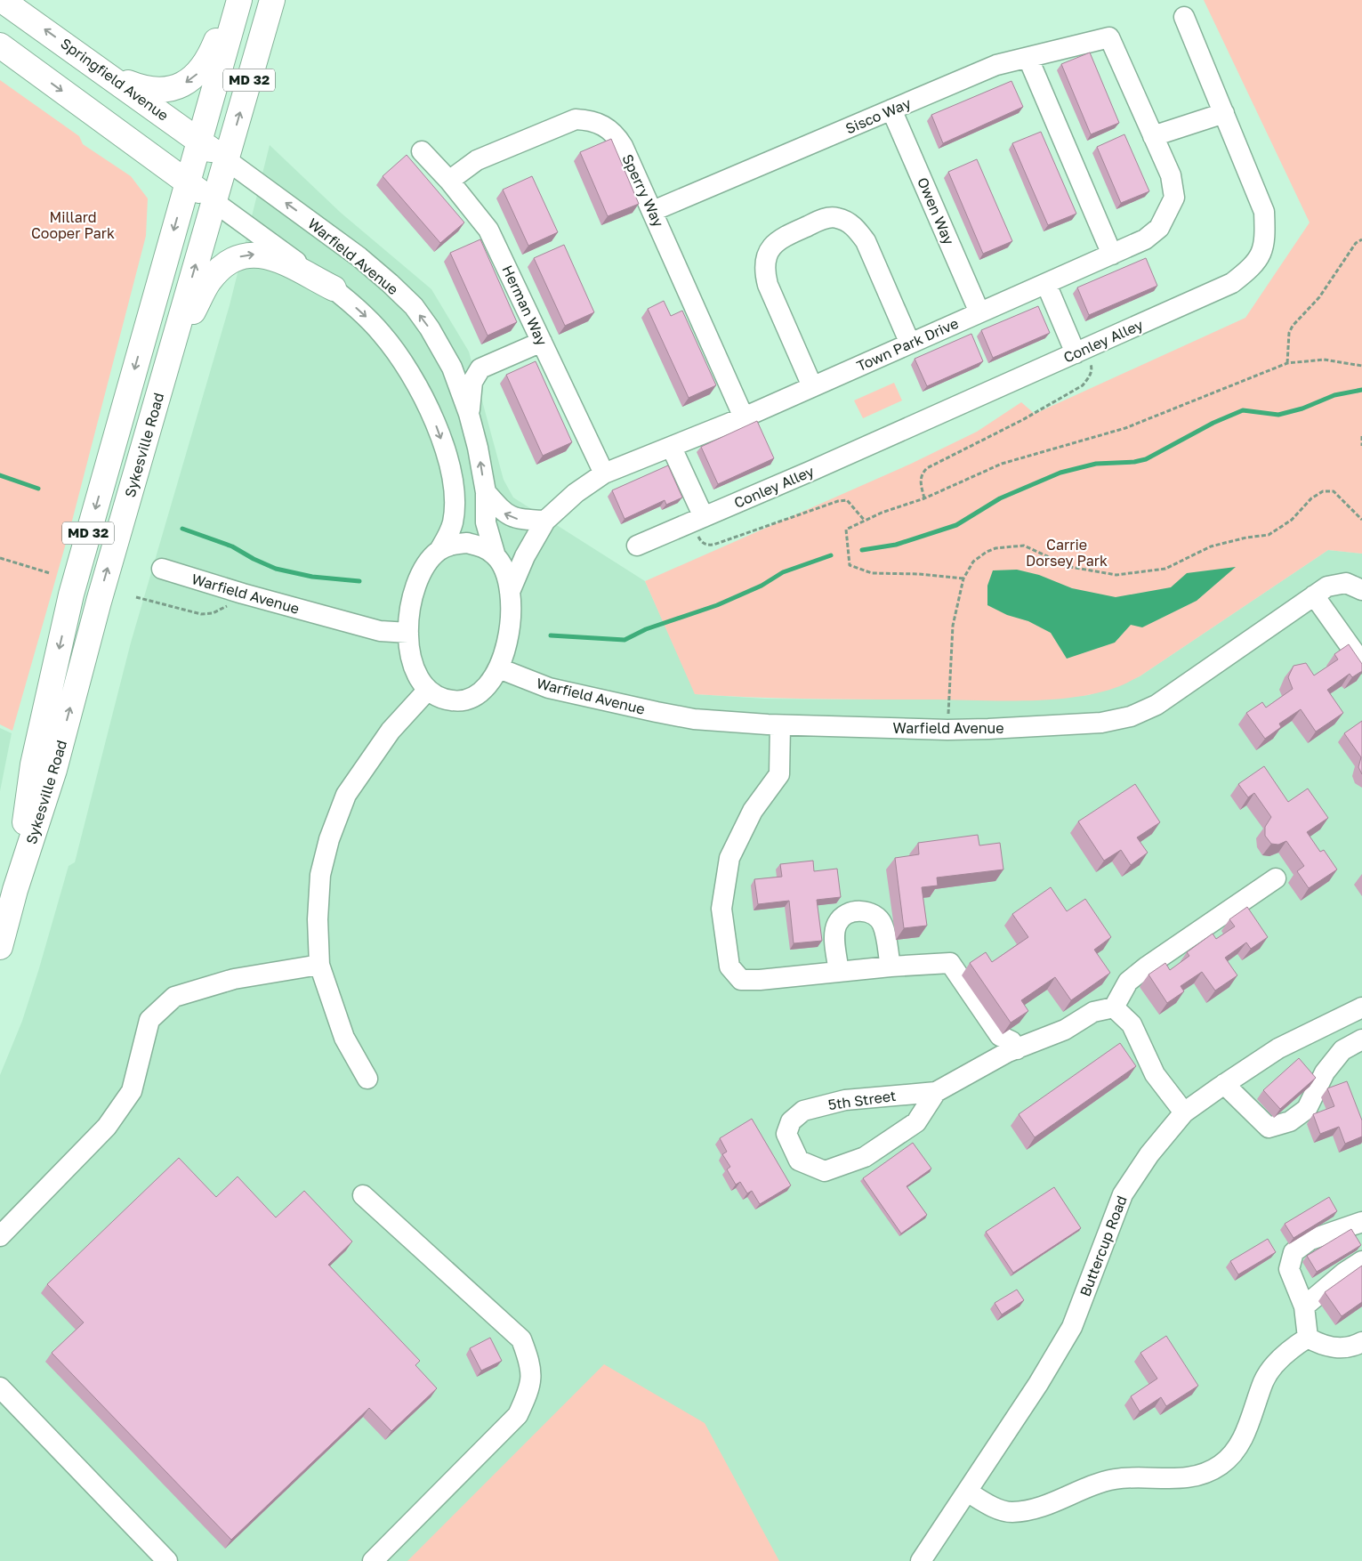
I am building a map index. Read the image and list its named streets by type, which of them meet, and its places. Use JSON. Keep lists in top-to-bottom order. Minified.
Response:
{"streets":{"main road":["Springfield Avenue","MD 32","Sykesville Road"],"street":["Sisco Way","Sperry Way","Owen Way","Warfield Avenue","Herman Way","Conley Alley","Town Park Drive","5th Street","Buttercup Road"]},"crossings":[["Springfield Avenue","Warfield Avenue"],["Springfield Avenue","Sykesville Road"],["Sisco Way","Sperry Way"],["Sisco Way","Owen Way"],["Sisco Way","Town Park Drive"],["Sperry Way","Herman Way"],["Sperry Way","Town Park Drive"],["Owen Way","Town Park Drive"],["Warfield Avenue","Town Park Drive"],["Warfield Avenue","Sykesville Road"],["Herman Way","Town Park Drive"]],"parks":["Millard Cooper Park","Carrie Dorsey Park"]}
